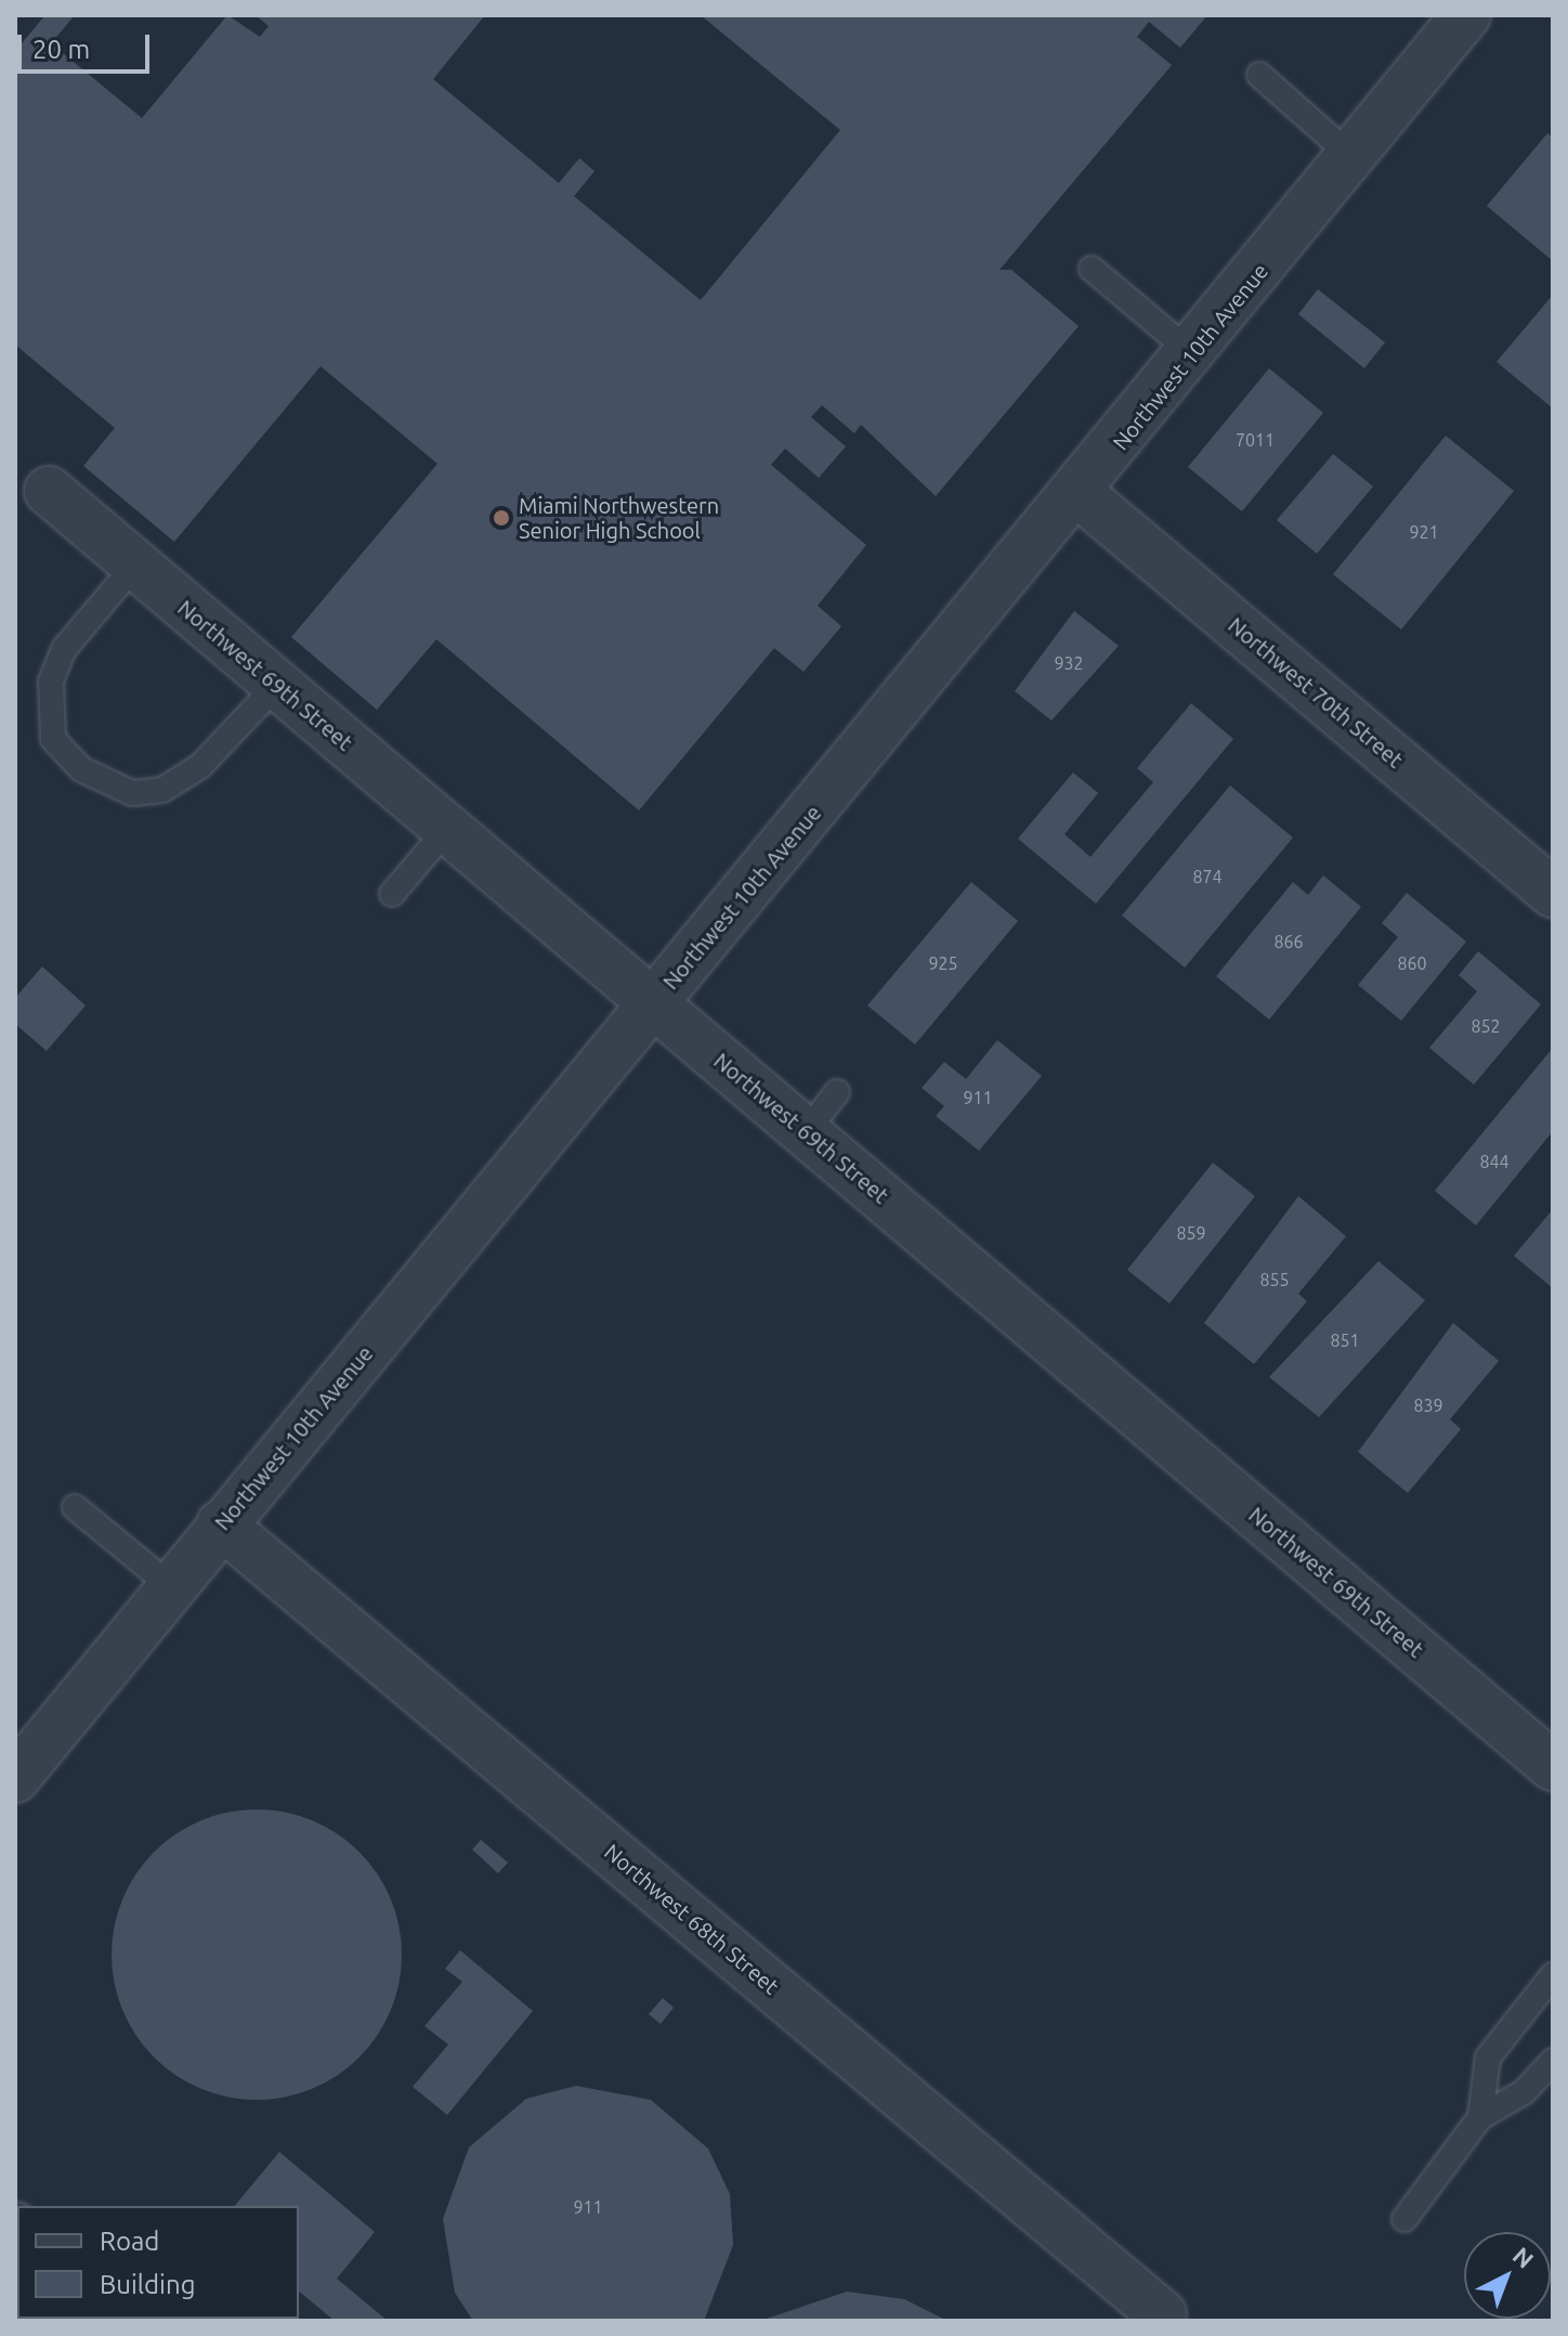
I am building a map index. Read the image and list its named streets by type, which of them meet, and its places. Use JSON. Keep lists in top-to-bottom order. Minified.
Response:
{"streets":{"street":["Northwest 10th Avenue","Northwest 69th Street","Northwest 70th Street","Northwest 68th Street"]},"crossings":[["Northwest 10th Avenue","Northwest 69th Street"],["Northwest 10th Avenue","Northwest 70th Street"],["Northwest 10th Avenue","Northwest 68th Street"]],"places":["Miami Northwestern Senior High School"],"house_numbers":["7011","921","932","874","866","925","860","852","911","844","859","855","851","839","911"],"legend":["Road","Building"],"scale_bar":"20 m","north":"top right"}
